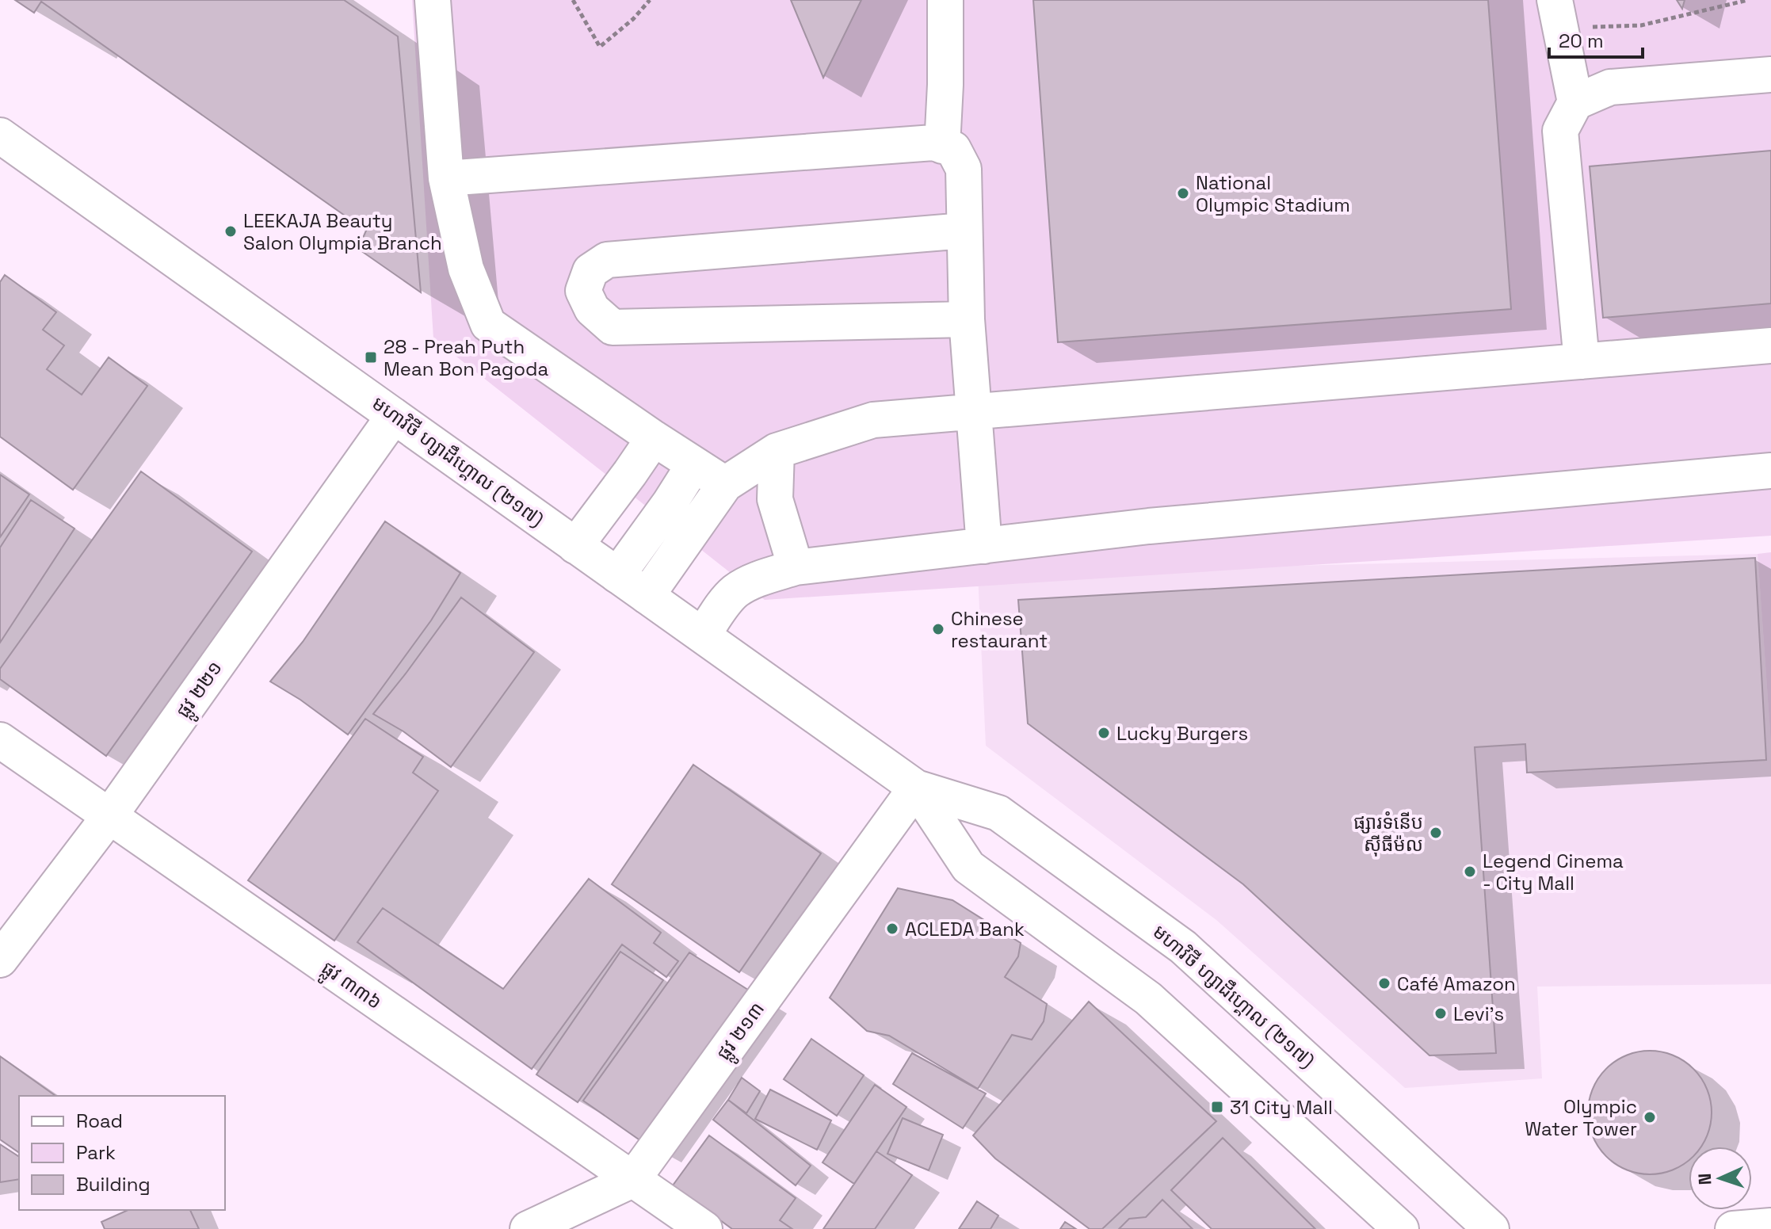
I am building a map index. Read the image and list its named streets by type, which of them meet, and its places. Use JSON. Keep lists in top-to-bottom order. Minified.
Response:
{"streets":{"main road":["មហាវិថី ហ្សាដឹហ្គោល (២១៧)","ផ្លូវ ២២១","ផ្លូវ ៣៣៦","ផ្លូវ ២១៣"]},"crossings":[["មហាវិថី ហ្សាដឹហ្គោល (២១៧)","ផ្លូវ ២២១"],["មហាវិថី ហ្សាដឹហ្គោល (២១៧)","ផ្លូវ ២១៣"],["ផ្លូវ ២២១","ផ្លូវ ៣៣៦"],["ផ្លូវ ៣៣៦","ផ្លូវ ២១៣"]],"places":{"other":["National Olympic Stadium","LEEKAJA Beauty Salon Olympia Branch","Chinese restaurant","Lucky Burgers","ផ្សារទំនើប ស៊ីធីម៉ល","Legend Cinema - City Mall","ACLEDA Bank","Café Amazon","Levi's","Olympic Water Tower"],"transit":["28 - Preah Puth Mean Bon Pagoda","31 City Mall"]},"legend":["Road","Park","Building"],"scale_bar":"20 m","north":"left"}
